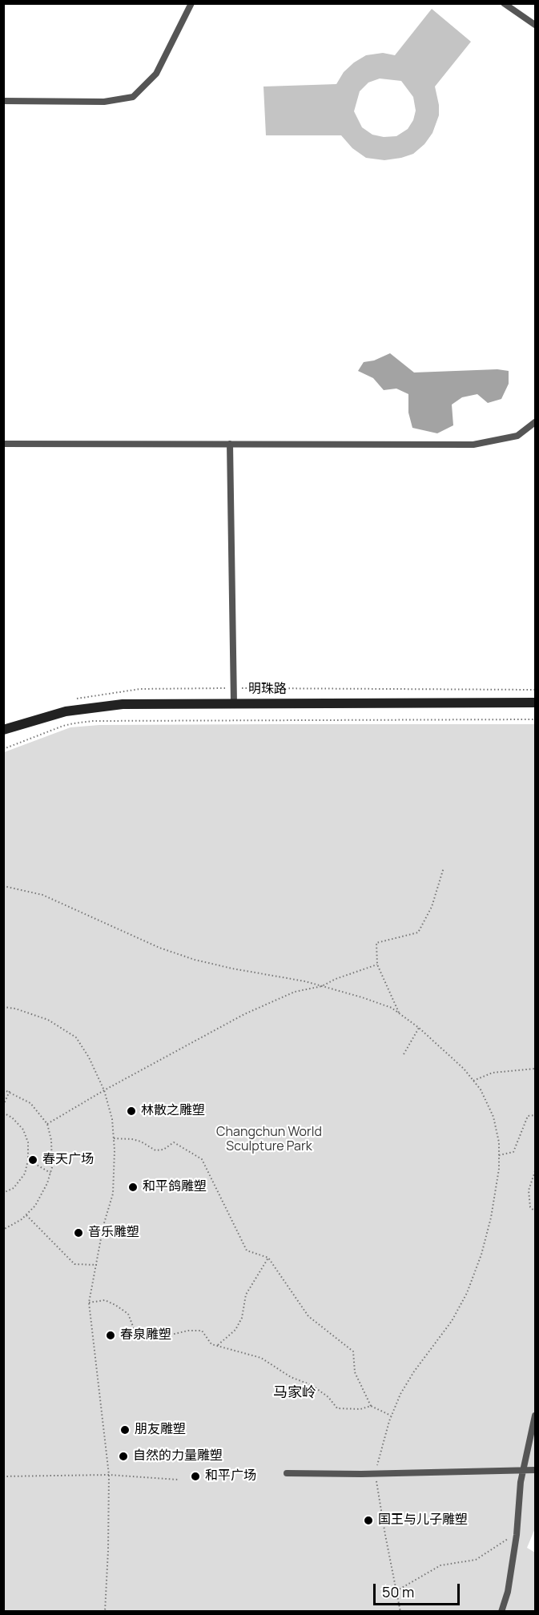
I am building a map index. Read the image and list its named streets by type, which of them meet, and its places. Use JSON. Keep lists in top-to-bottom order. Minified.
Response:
{"streets":{"street":["明珠路"]},"districts":["马家岭"],"parks":["Changchun World Sculpture Park"],"places":["林散之雕塑","春天广场","和平鸽雕塑","音乐雕塑","春泉雕塑","朋友雕塑","自然的力量雕塑","和平广场","国王与儿子雕塑"],"scale_bar":"50 m"}
